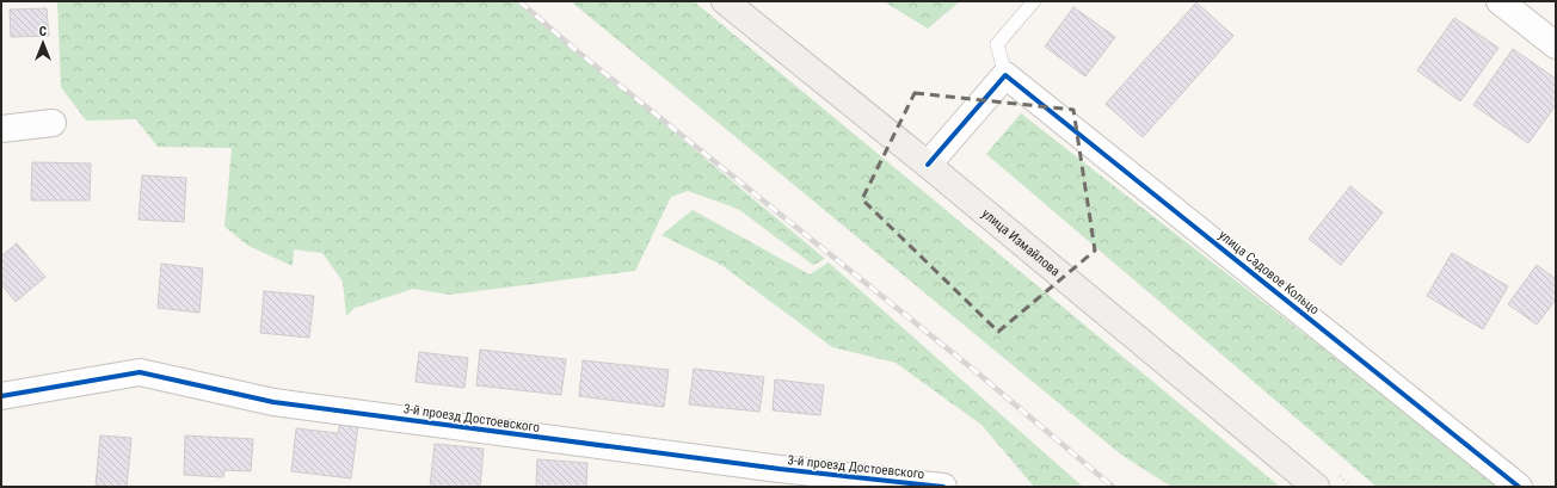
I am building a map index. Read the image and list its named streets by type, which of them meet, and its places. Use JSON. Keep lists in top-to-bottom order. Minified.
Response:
{"streets":{"main road":["улица Измайлова"],"street":["улица Садовое Кольцо","3-й проезд Достоевского"]},"north":"top"}
